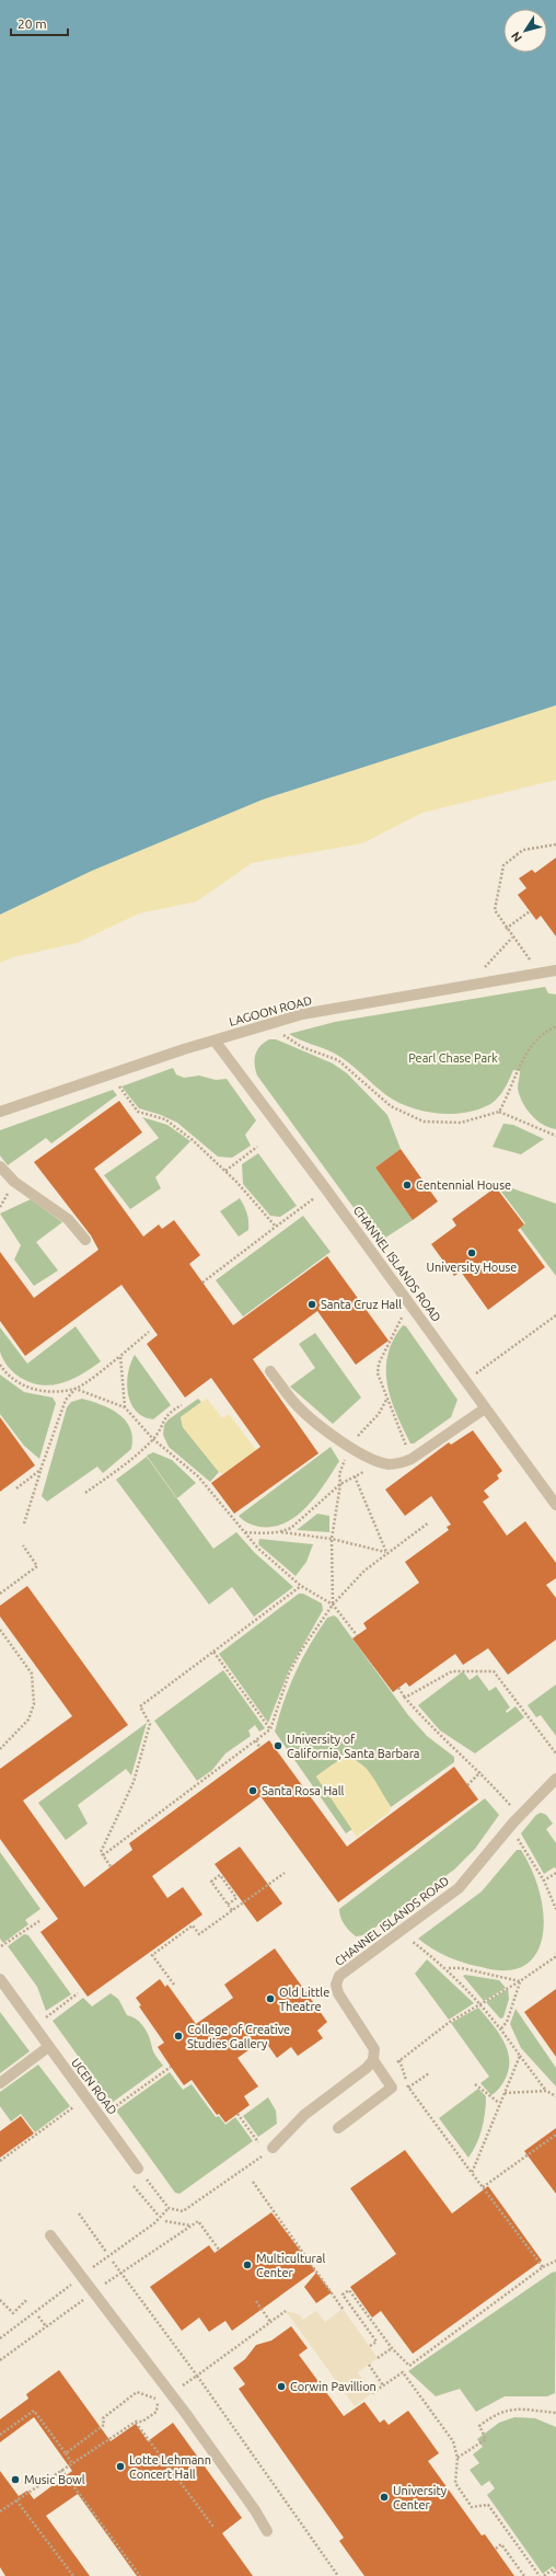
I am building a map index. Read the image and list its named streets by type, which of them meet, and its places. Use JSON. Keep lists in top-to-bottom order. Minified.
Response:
{"streets":{"street":["LAGOON ROAD","CHANNEL ISLANDS ROAD","UCEN ROAD"]},"crossings":[["LAGOON ROAD","CHANNEL ISLANDS ROAD"]],"parks":["Pearl Chase Park"],"places":["Centennial House","University House","Santa Cruz Hall","University of California, Santa Barbara","Santa Rosa Hall","Old Little Theatre","College of Creative Studies Gallery","Multicultural Center","Corwin Pavillion","Lotte Lehmann Concert Hall","Music Bowl","University Center"],"scale_bar":"20 m","north":"bottom left"}
